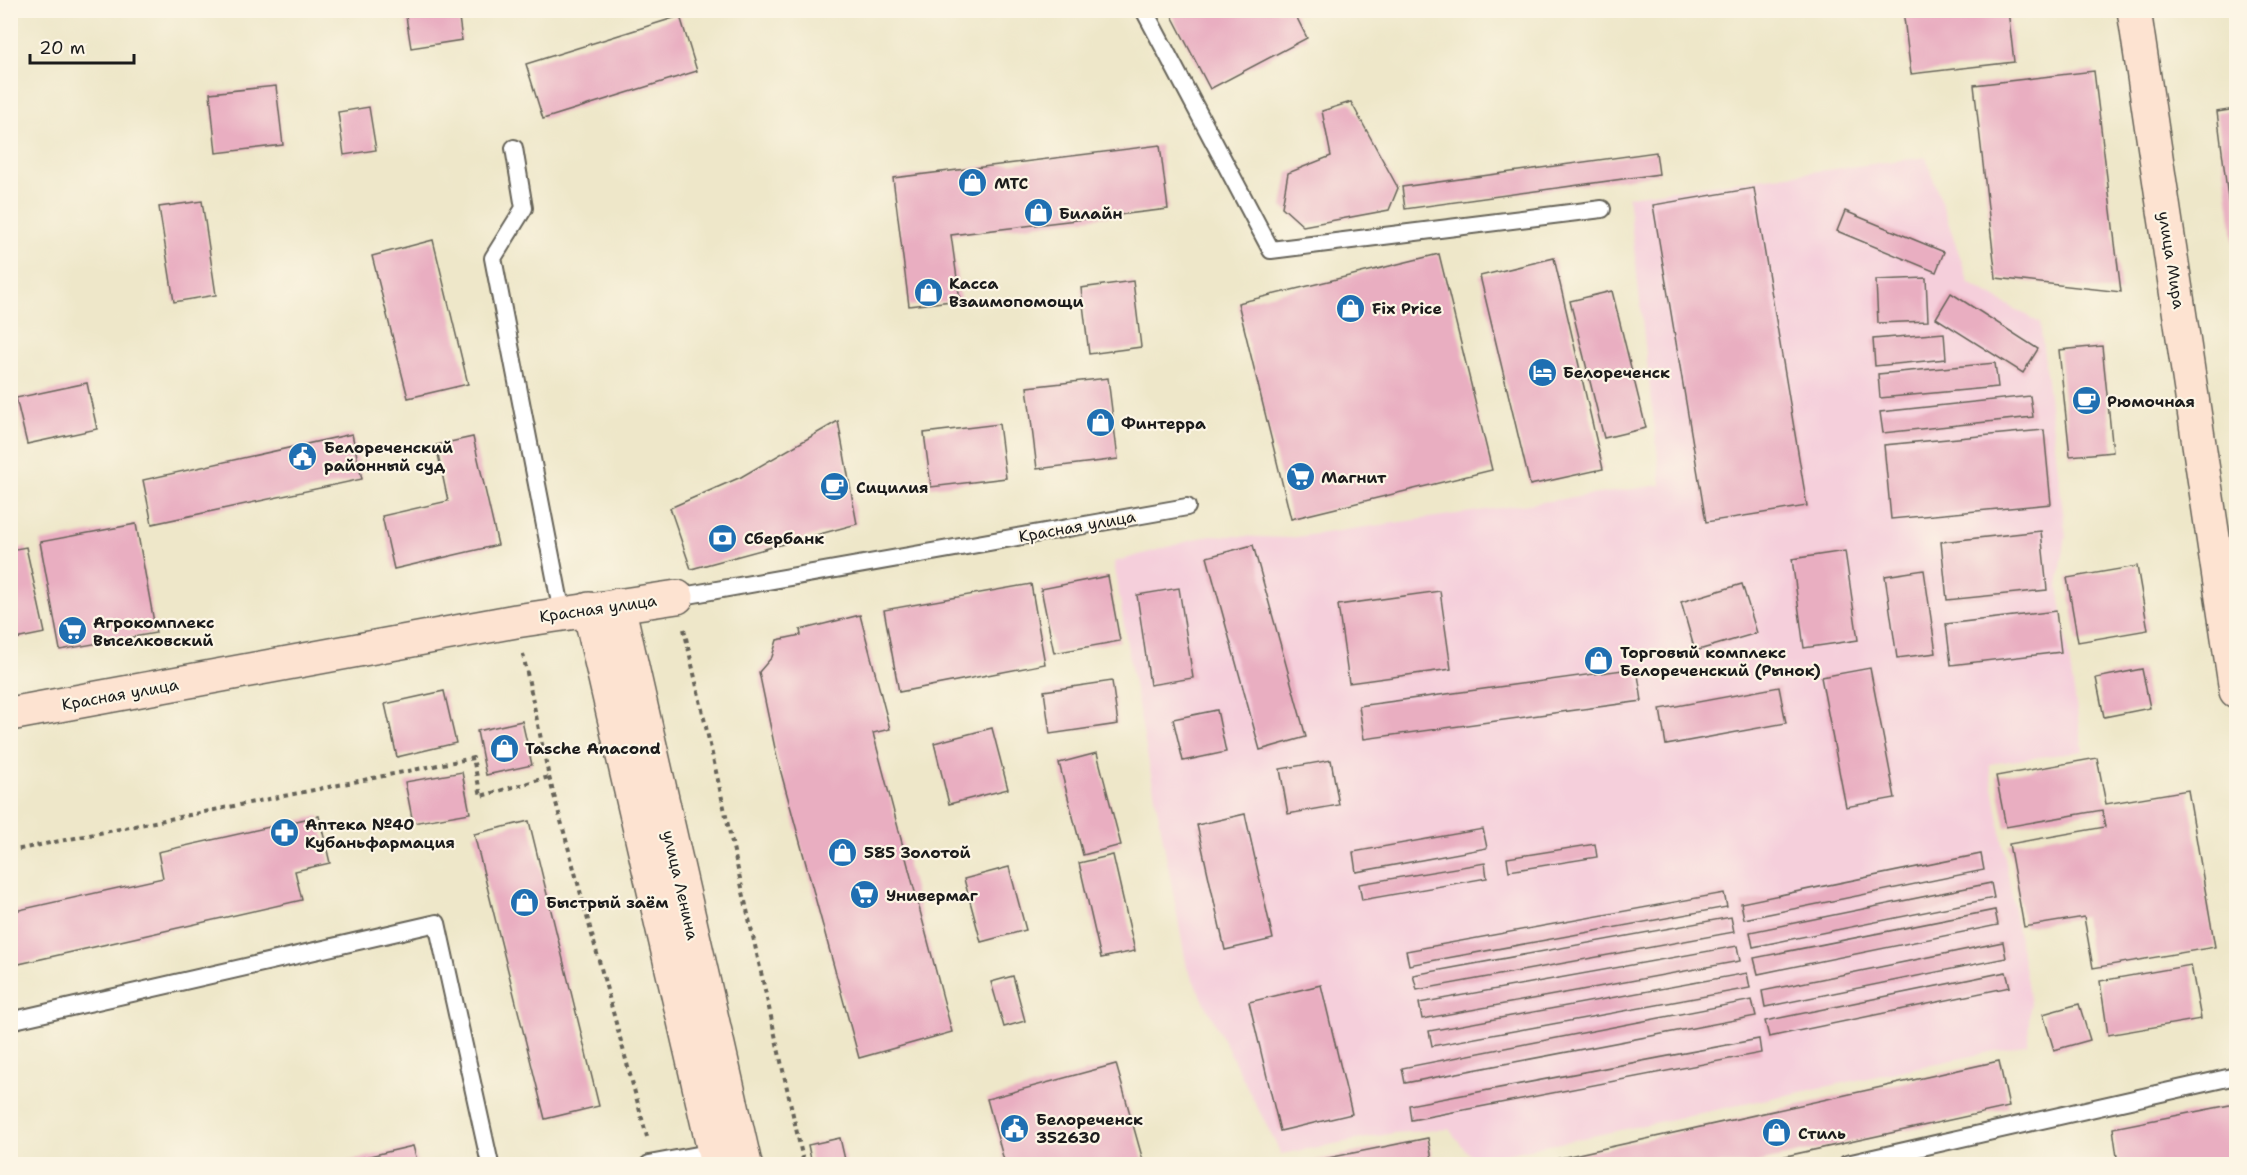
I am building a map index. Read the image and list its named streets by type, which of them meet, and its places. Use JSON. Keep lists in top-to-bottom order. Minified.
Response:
{"streets":{"street":["улица Мира","Красная улица","улица Ленина"]},"crossings":[["Красная улица","улица Ленина"]],"places":{"shop":["МТС","Билайн","Касса Взаимопомощи","Fix Price","Финтерра","Торговый комплекс Белореченский (Рынок)","Tasche Anacond","585 Золотой","Быстрый заём","Стиль"],"hotel":["Белореченск"],"cafe":["Рюмочная","Сицилия"],"public building":["Белореченский районный суд","Белореченск 352630"],"supermarket":["Магнит","Агрокомплекс Выселковский","Универмаг"],"bank":["Сбербанк"],"pharmacy":["Аптека №40 Кубаньфармация"]},"scale_bar":"20 m"}
